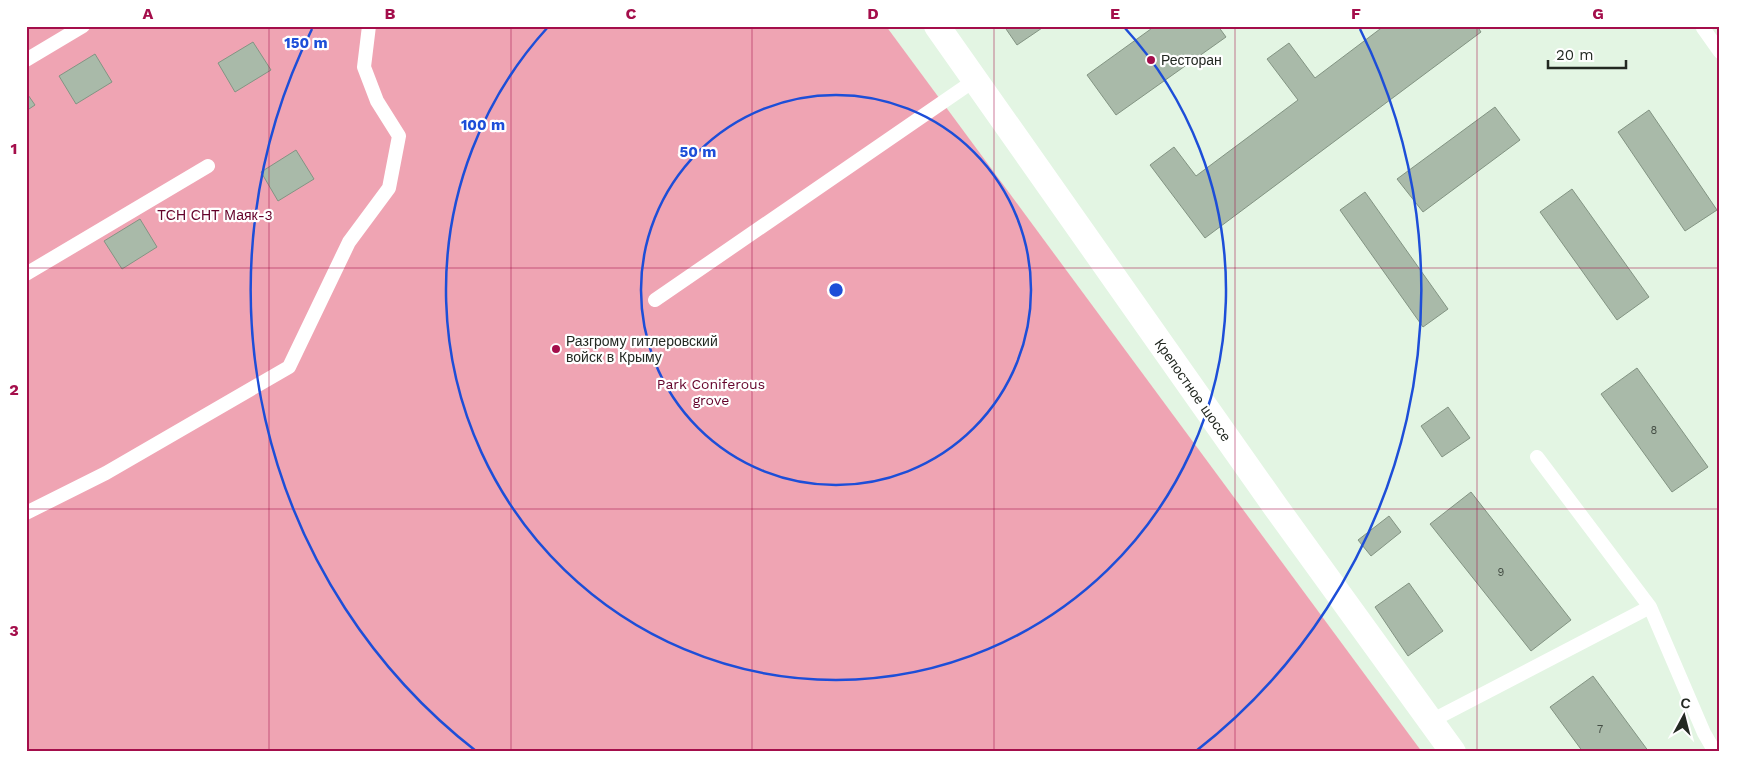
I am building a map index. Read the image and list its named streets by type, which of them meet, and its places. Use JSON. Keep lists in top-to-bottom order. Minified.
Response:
{"streets":{"street":["Крепостное шоссе"]},"parks":["ТСН СНТ Маяк-3","Park Coniferous grove"],"places":["Ресторан","Разгрому гитлеровский войск в Крыму"],"house_numbers":["8","9","7"],"scale_bar":"20 m","north":"top","grid":{"columns":["A","B","C","D","E","F","G"],"rows":["1","2","3"]},"rings":["150 m","100 m","50 m"]}
